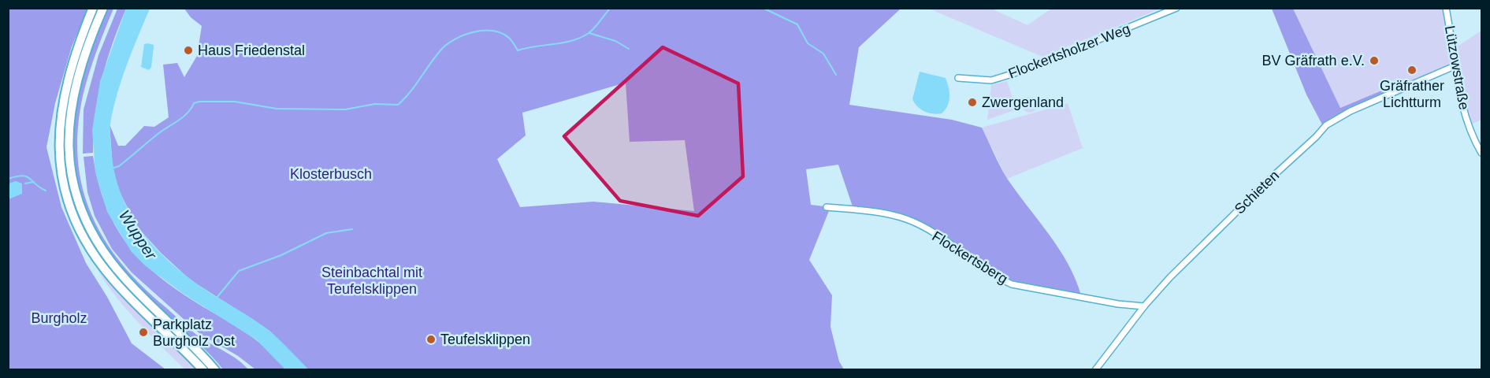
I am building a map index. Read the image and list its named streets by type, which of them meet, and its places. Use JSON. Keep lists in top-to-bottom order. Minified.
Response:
{"streets":{"street":["Flockertsholzer Weg","Lützowstraße","Schieten","Flockertsberg"]},"crossings":[["Lützowstraße","Schieten"],["Schieten","Flockertsberg"]],"water":["Wupper"],"parks":["Klosterbusch","Steinbachtal mit Teufelsklippen","Burgholz"],"places":["Haus Friedenstal","BV Gräfrath e.V.","Gräfrather Lichtturm","Zwergenland","Parkplatz Burgholz Ost","Teufelsklippen"]}
